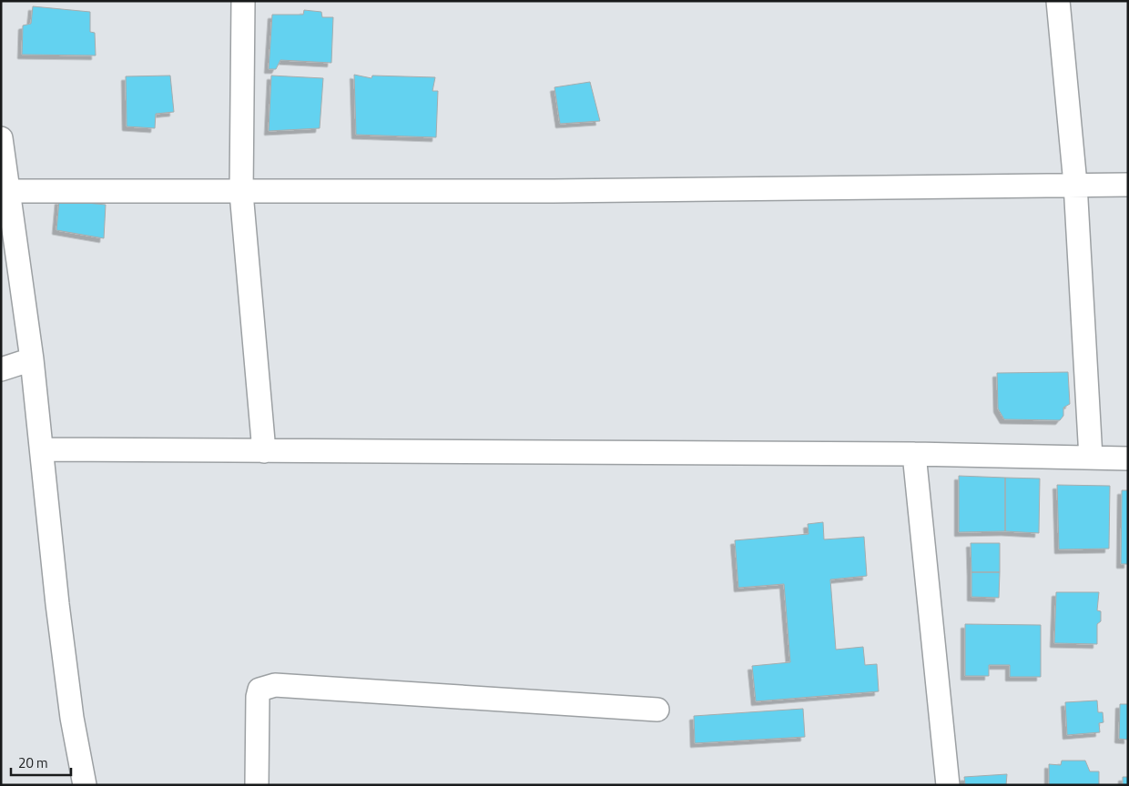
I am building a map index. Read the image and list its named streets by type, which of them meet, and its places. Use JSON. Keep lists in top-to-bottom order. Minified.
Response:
{"scale_bar":"20 m"}
